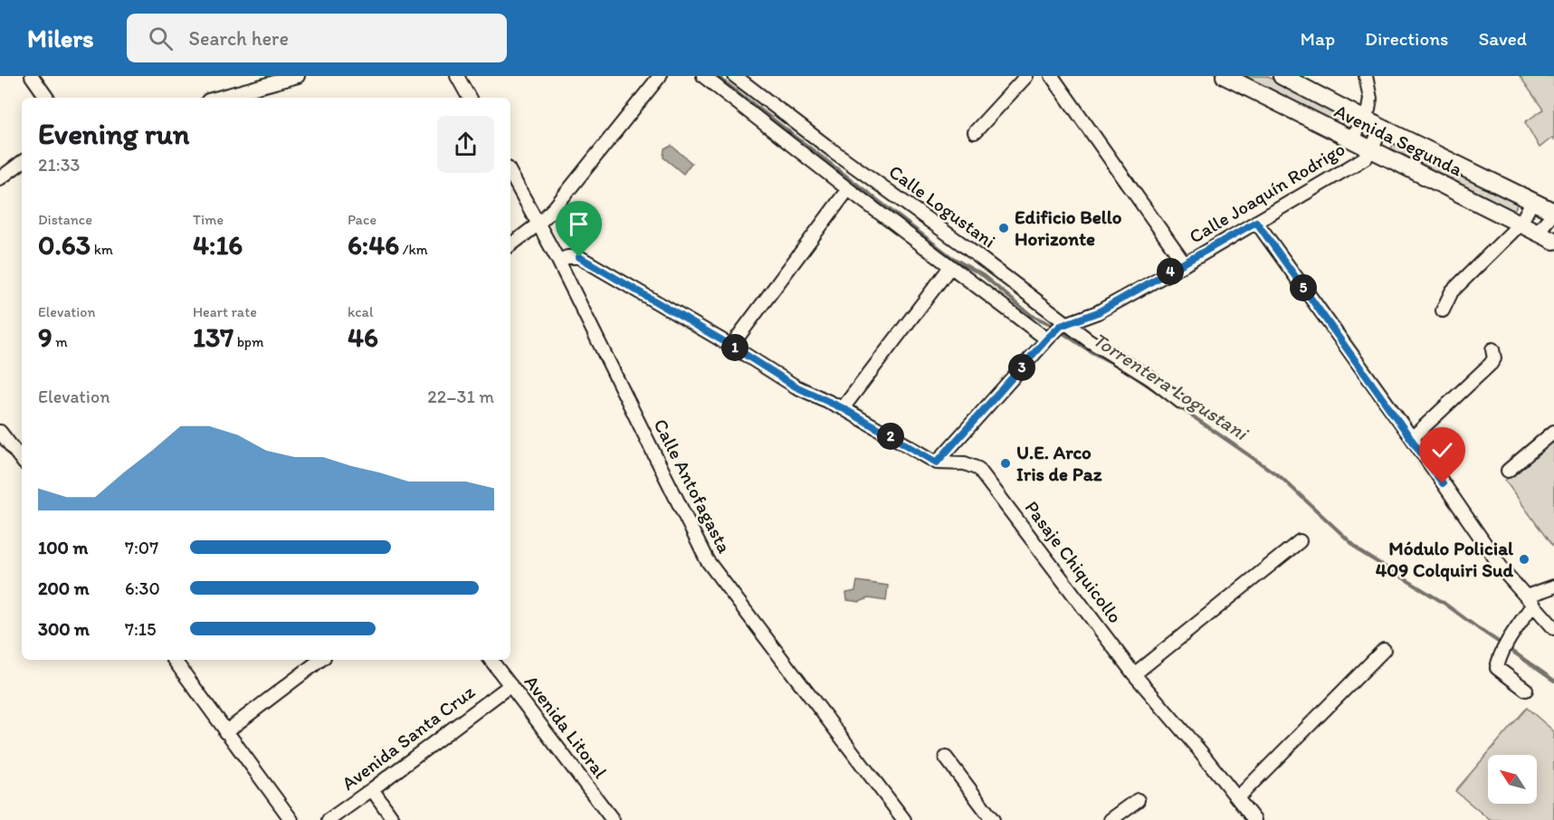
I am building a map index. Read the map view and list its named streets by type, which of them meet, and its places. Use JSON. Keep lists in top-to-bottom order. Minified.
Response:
{"streets":{"main road":["Avenida Segunda"],"street":["Calle Joaquín Rodrigo","Calle Logustani","Calle Antofagasta","Pasaje Chiquicollo","Avenida Litoral","Avenida Santa Cruz"]},"crossings":[["Avenida Segunda","Calle Joaquín Rodrigo"],["Calle Joaquín Rodrigo","Calle Logustani"],["Calle Joaquín Rodrigo","Pasaje Chiquicollo"],["Calle Antofagasta","Pasaje Chiquicollo"],["Avenida Litoral","Avenida Santa Cruz"]],"water":["Torrentera Logustani"],"places":["Edificio Bello Horizonte","U.E. Arco Iris de Paz","Módulo Policial 409 Colquiri Sud"],"north":"top left","page":{"header":"Milers","search":"Search here","nav":["Map","Directions","Saved"],"heading":["Evening run","21:33"],"stats":[["Distance","0.63 km"],["Time","4:16"],["Pace","6:46 /km"],["Elevation","9 m"],["Heart rate","137 bpm"],["kcal","46"]],"pins":["4","5","1","3","2"],"chart":["Elevation","22–31 m"],"list":[{"name":"100 m","note":"7:07"},{"name":"200 m","note":"6:30"},{"name":"300 m","note":"7:15"}]}}
